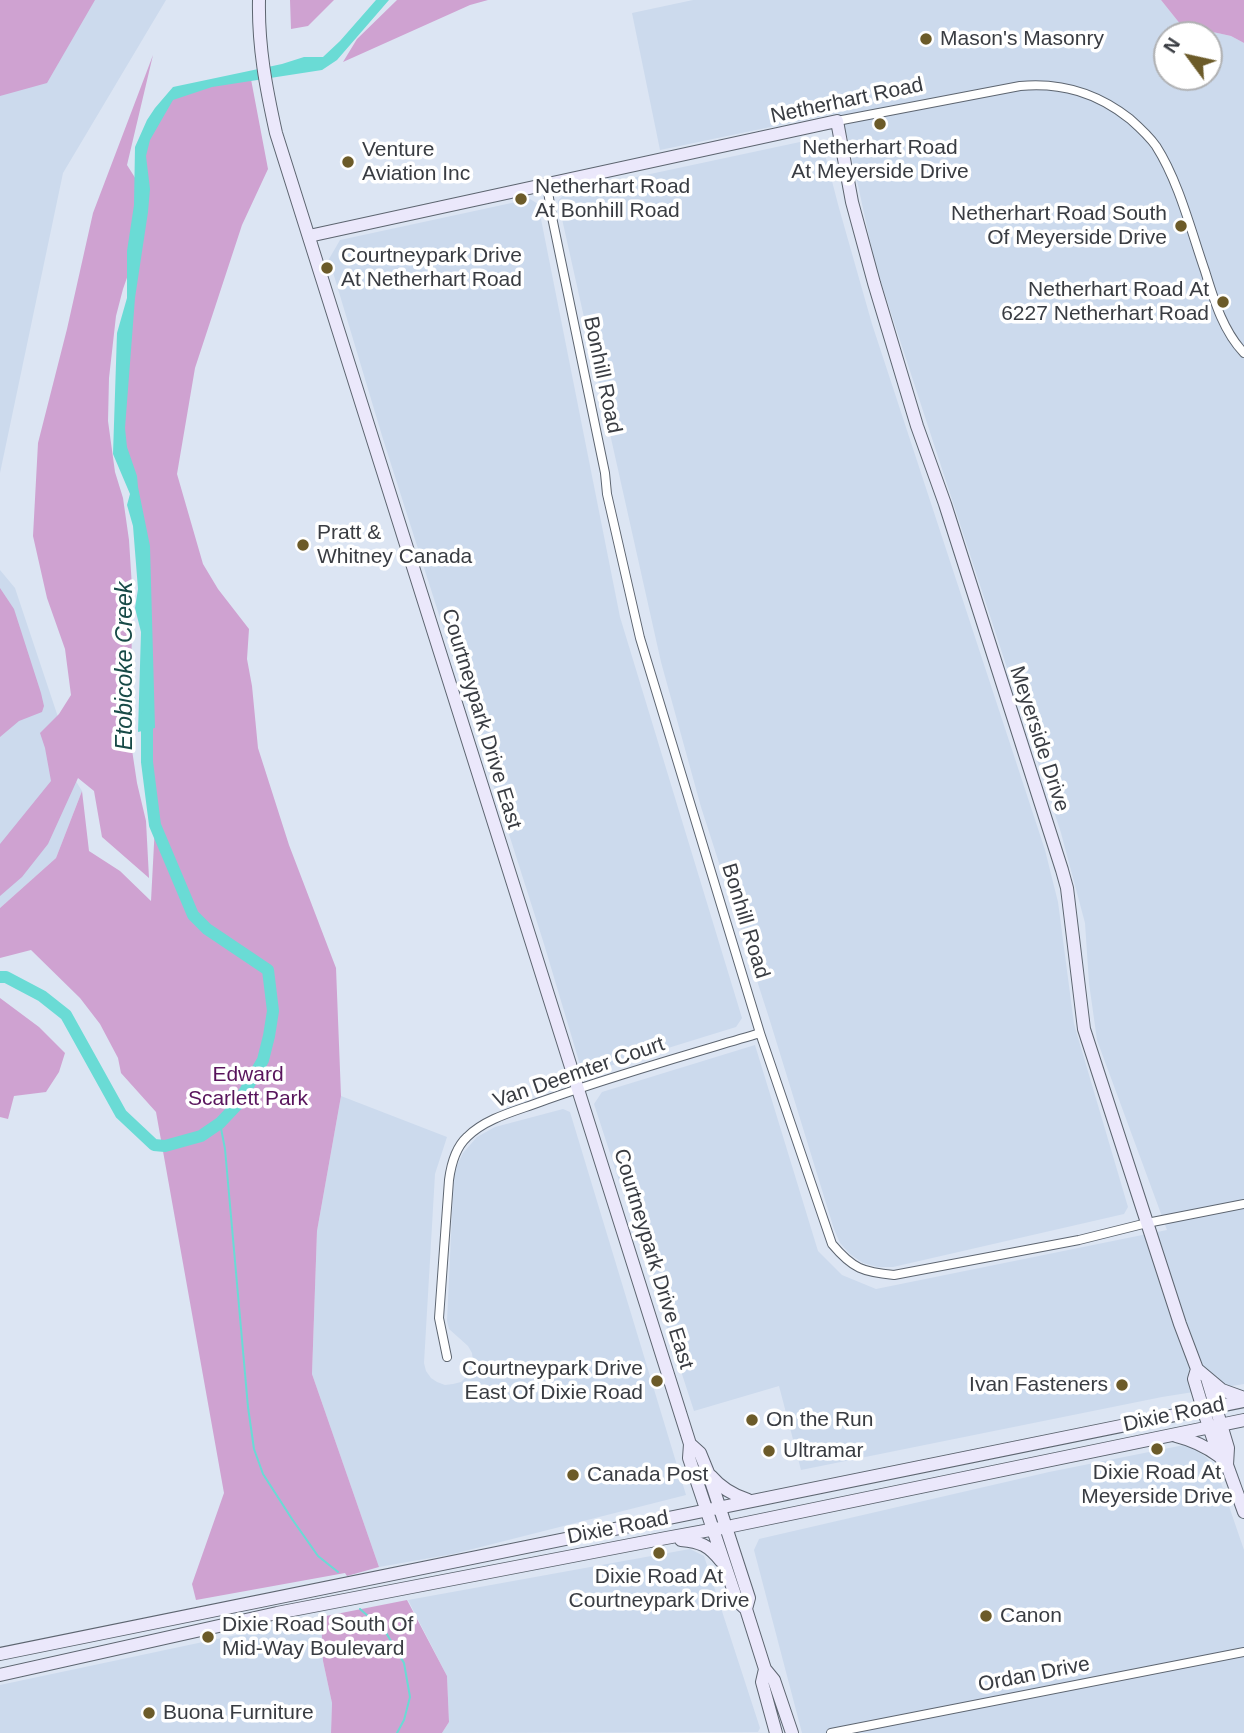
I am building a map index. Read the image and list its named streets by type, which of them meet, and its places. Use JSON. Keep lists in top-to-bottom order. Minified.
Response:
{"streets":{"street":["Netherhart Road","Bonhill Road","Courtneypark Drive East","Meyerside Drive","Van Deemter Court","Dixie Road","Ordan Drive"]},"crossings":[["Netherhart Road","Bonhill Road"],["Netherhart Road","Courtneypark Drive East"],["Netherhart Road","Meyerside Drive"],["Bonhill Road","Meyerside Drive"],["Bonhill Road","Van Deemter Court"],["Courtneypark Drive East","Van Deemter Court"],["Courtneypark Drive East","Dixie Road"],["Meyerside Drive","Dixie Road"]],"water":["Etobicoke Creek"],"parks":["Edward Scarlett Park"],"places":["Mason's Masonry","Netherhart Road At Meyerside Drive","Venture Aviation Inc","Netherhart Road At Bonhill Road","Netherhart Road South Of Meyerside Drive","Courtneypark Drive At Netherhart Road","Netherhart Road At 6227 Netherhart Road","Pratt & Whitney Canada","Courtneypark Drive East Of Dixie Road","Ivan Fasteners","On the Run","Dixie Road At Meyerside Drive","Ultramar","Canada Post","Dixie Road At Courtneypark Drive","Canon","Dixie Road South Of Mid-Way Boulevard","Buona Furniture"],"north":"top left"}
